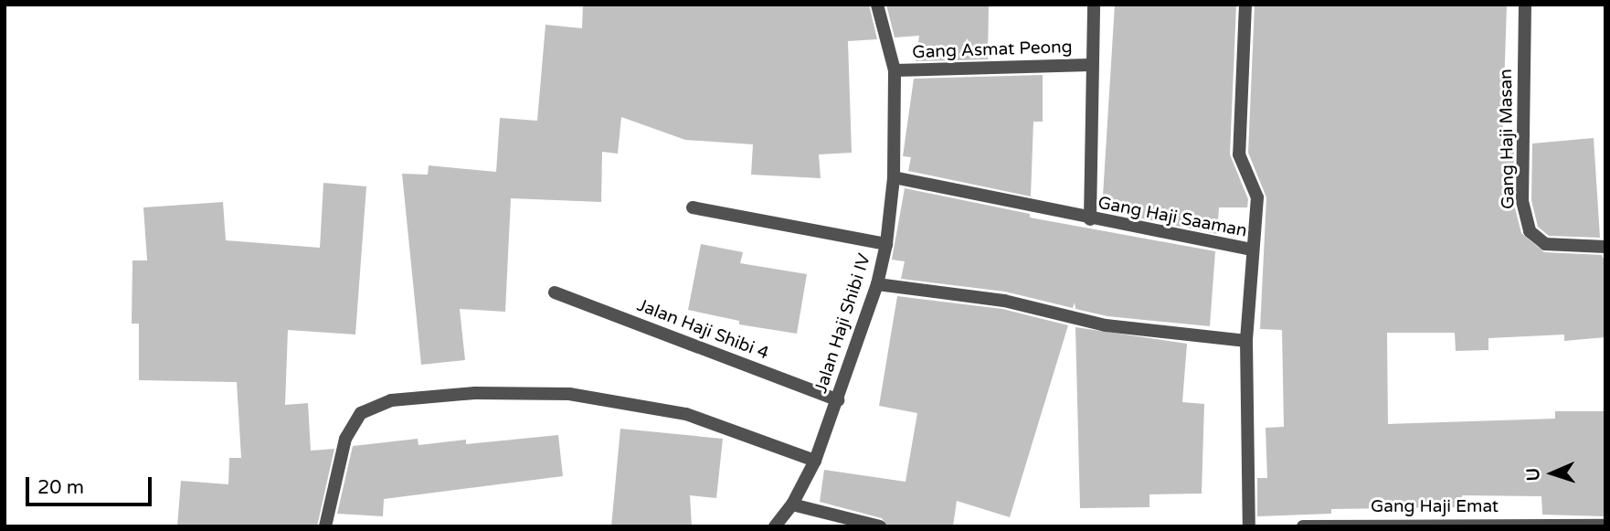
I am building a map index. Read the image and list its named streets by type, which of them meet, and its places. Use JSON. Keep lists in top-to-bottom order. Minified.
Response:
{"streets":{"street":["Gang Asmat Peong","Gang Haji Masan","Gang Haji Saaman","Jalan Haji Shibi IV","Jalan Haji Shibi 4","Gang Haji Emat"]},"crossings":[["Gang Asmat Peong","Jalan Haji Shibi IV"],["Gang Haji Saaman","Jalan Haji Shibi IV"],["Jalan Haji Shibi IV","Jalan Haji Shibi 4"]],"scale_bar":"20 m","north":"left"}
